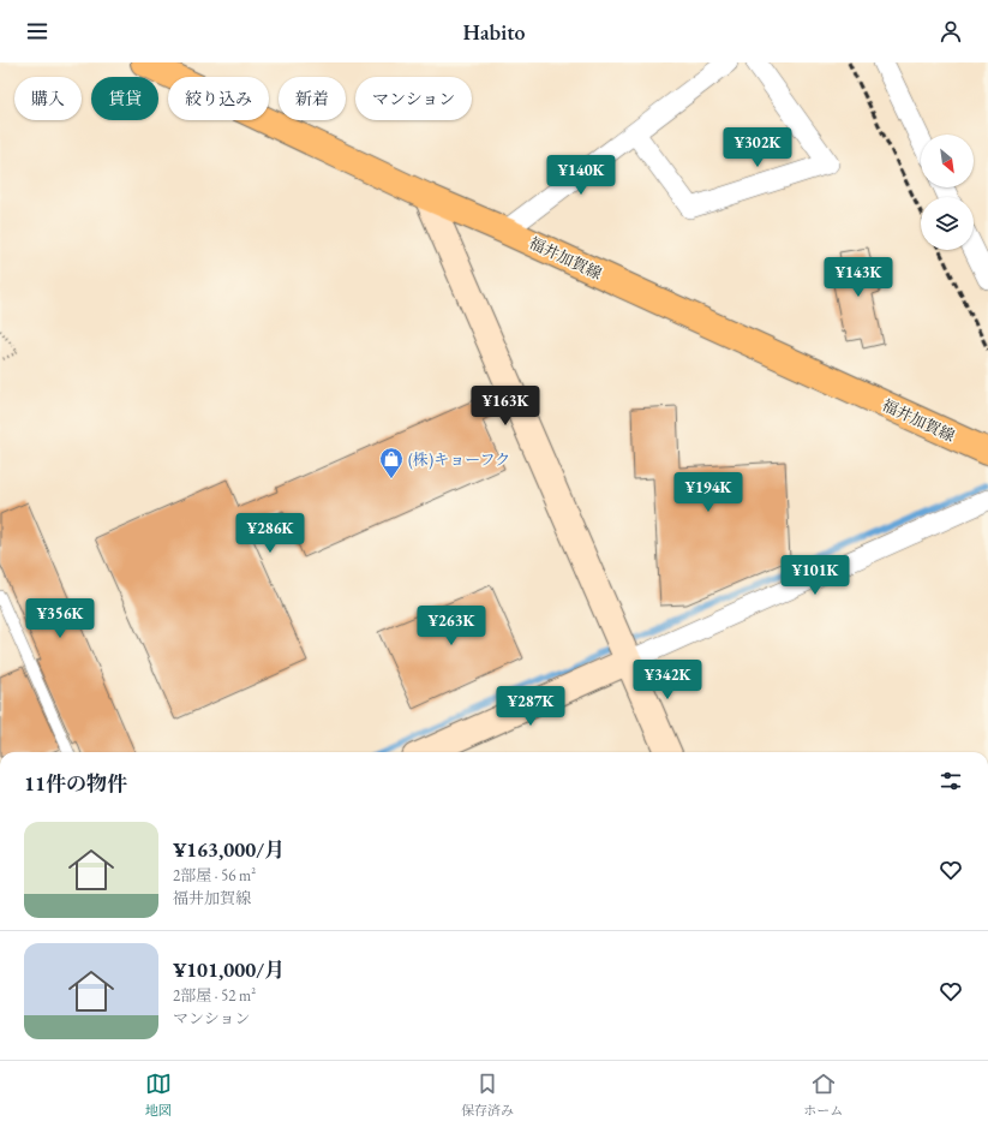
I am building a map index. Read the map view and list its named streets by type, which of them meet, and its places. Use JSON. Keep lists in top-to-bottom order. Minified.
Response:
{"streets":{"main road":["福井加賀線"]},"places":{"shop":["(株)キョーフク"]},"north":"bottom right","page":{"header":"Habito","chip":["購入","賃貸","絞り込み","新着","マンション"],"price":["¥302K","¥140K","¥143K","¥163K","¥194K","¥286K","¥101K","¥356K","¥263K","¥342K","¥287K"],"heading":"11件の物件","list":[{"name":"¥163,000/月","note":"2部屋 · 56 m² · 福井加賀線"},{"name":"¥101,000/月","note":"2部屋 · 52 m² · マンション"}],"tabs":["地図","保存済み","ホーム"]}}
